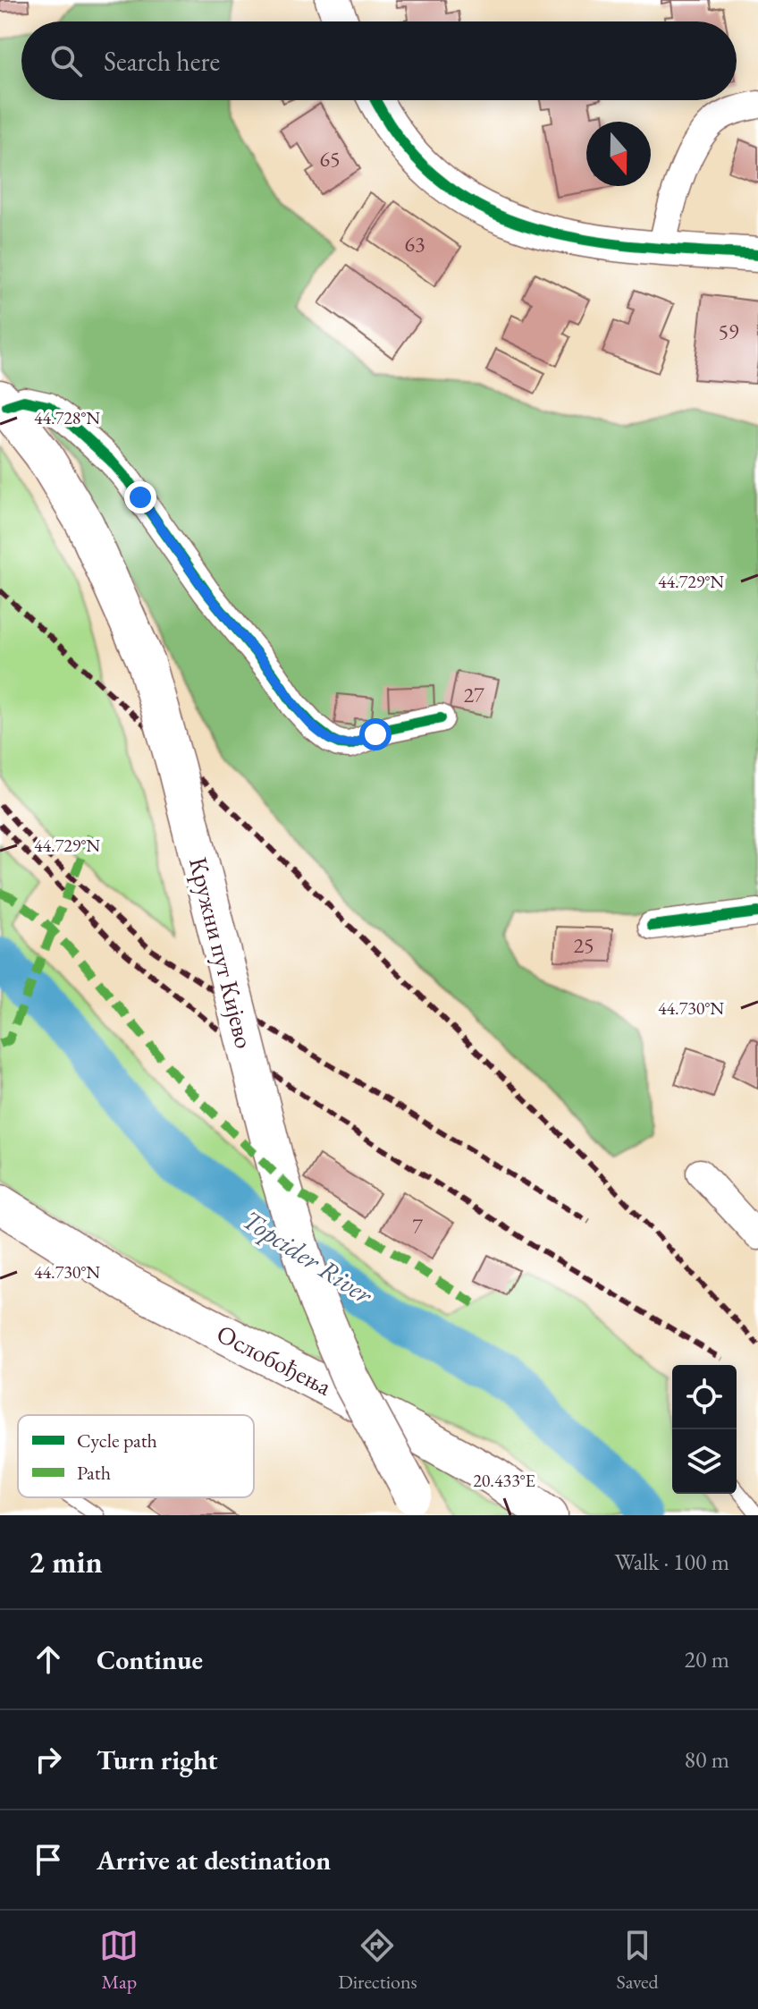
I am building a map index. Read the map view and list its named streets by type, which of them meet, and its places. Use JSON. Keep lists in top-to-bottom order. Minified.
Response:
{"streets":{"main road":["Кружни пут Кијево","Ослобођења"]},"water":["Topcider River"],"house_numbers":["65","63","59","27","25","7"],"legend":["Cycle path","Path"],"north":"bottom","page":{"search":"Search here","heading":["2 min","Walk · 100 m"],"list":[["Continue","20 m"],["Turn right","80 m"],"Arrive at destination"],"nav":["Map","Directions","Saved"]},"coordinates":["44.728°N","44.729°N","44.730°N","20.433°E"]}
